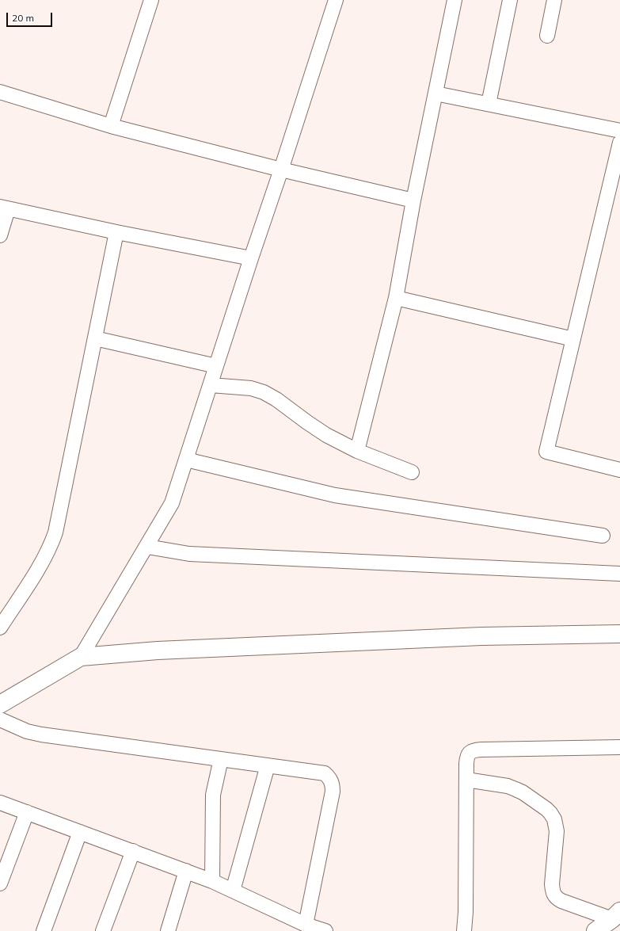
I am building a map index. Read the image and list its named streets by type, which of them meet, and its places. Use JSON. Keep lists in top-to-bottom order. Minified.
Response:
{"scale_bar":"20 m"}
